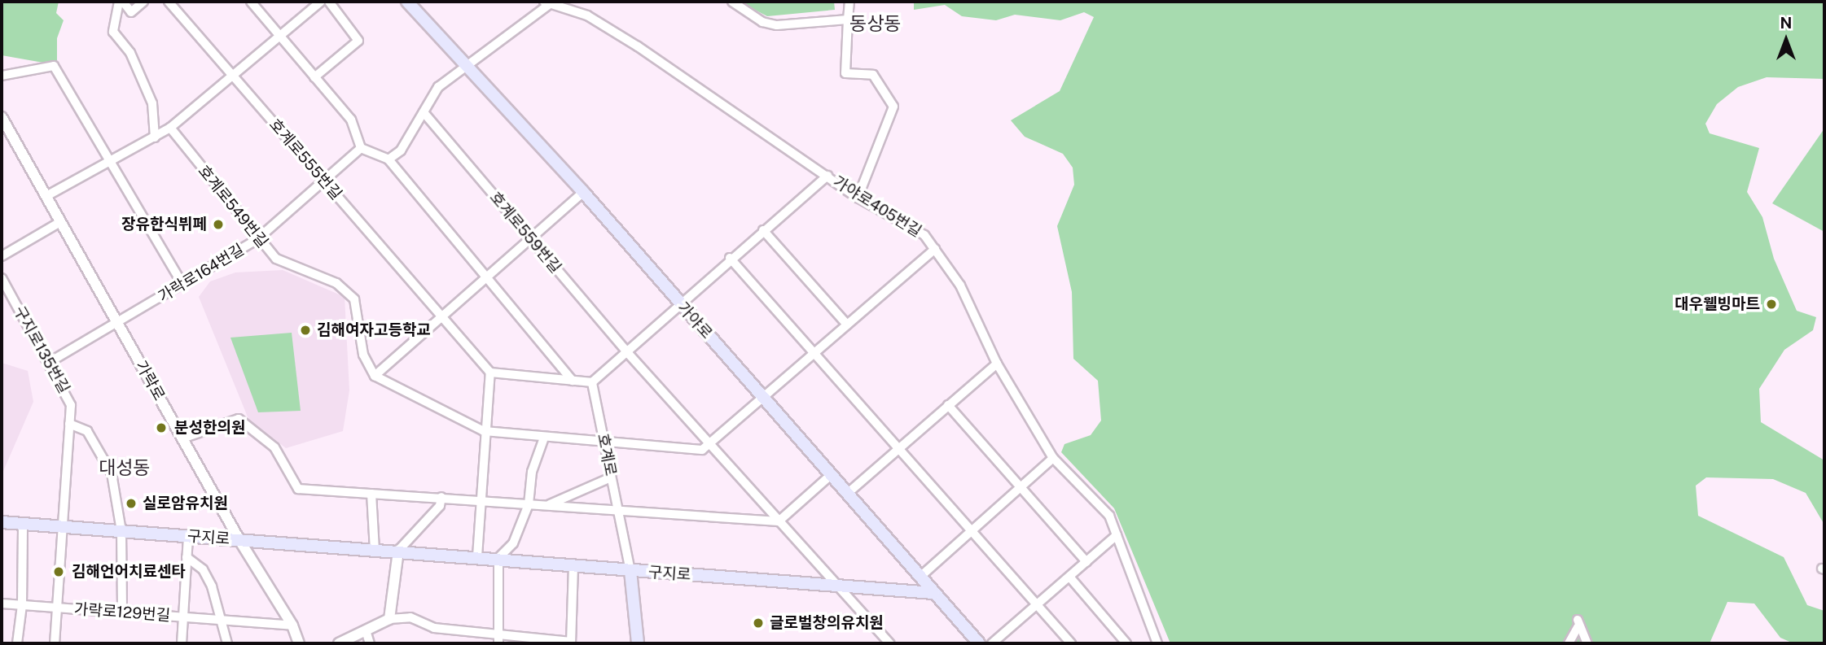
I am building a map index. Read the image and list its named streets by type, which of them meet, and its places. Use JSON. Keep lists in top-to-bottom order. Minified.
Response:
{"streets":{"main road":["가야로","호계로","구지로"],"street":["호계로555번길","호계로549번길","가야로405번길","호계로559번길","가락로164번길","구지로135번길","가락로","가락로129번길"]},"crossings":[["호계로555번길","가락로164번길"],["호계로549번길","가락로164번길"],["호계로559번길","구지로"],["가락로164번길","구지로135번길"],["가락로164번길","가락로"],["가야로","구지로"],["구지로135번길","구지로"],["구지로135번길","가락로129번길"],["가락로","구지로"],["가락로","가락로129번길"],["호계로","구지로"]],"districts":["동상동","대성동"],"places":["장유한식뷔페","대우웰빙마트","김해여자고등학교","분성한의원","실로암유치원","김해언어치료센타","글로벌창의유치원"],"north":"top"}
